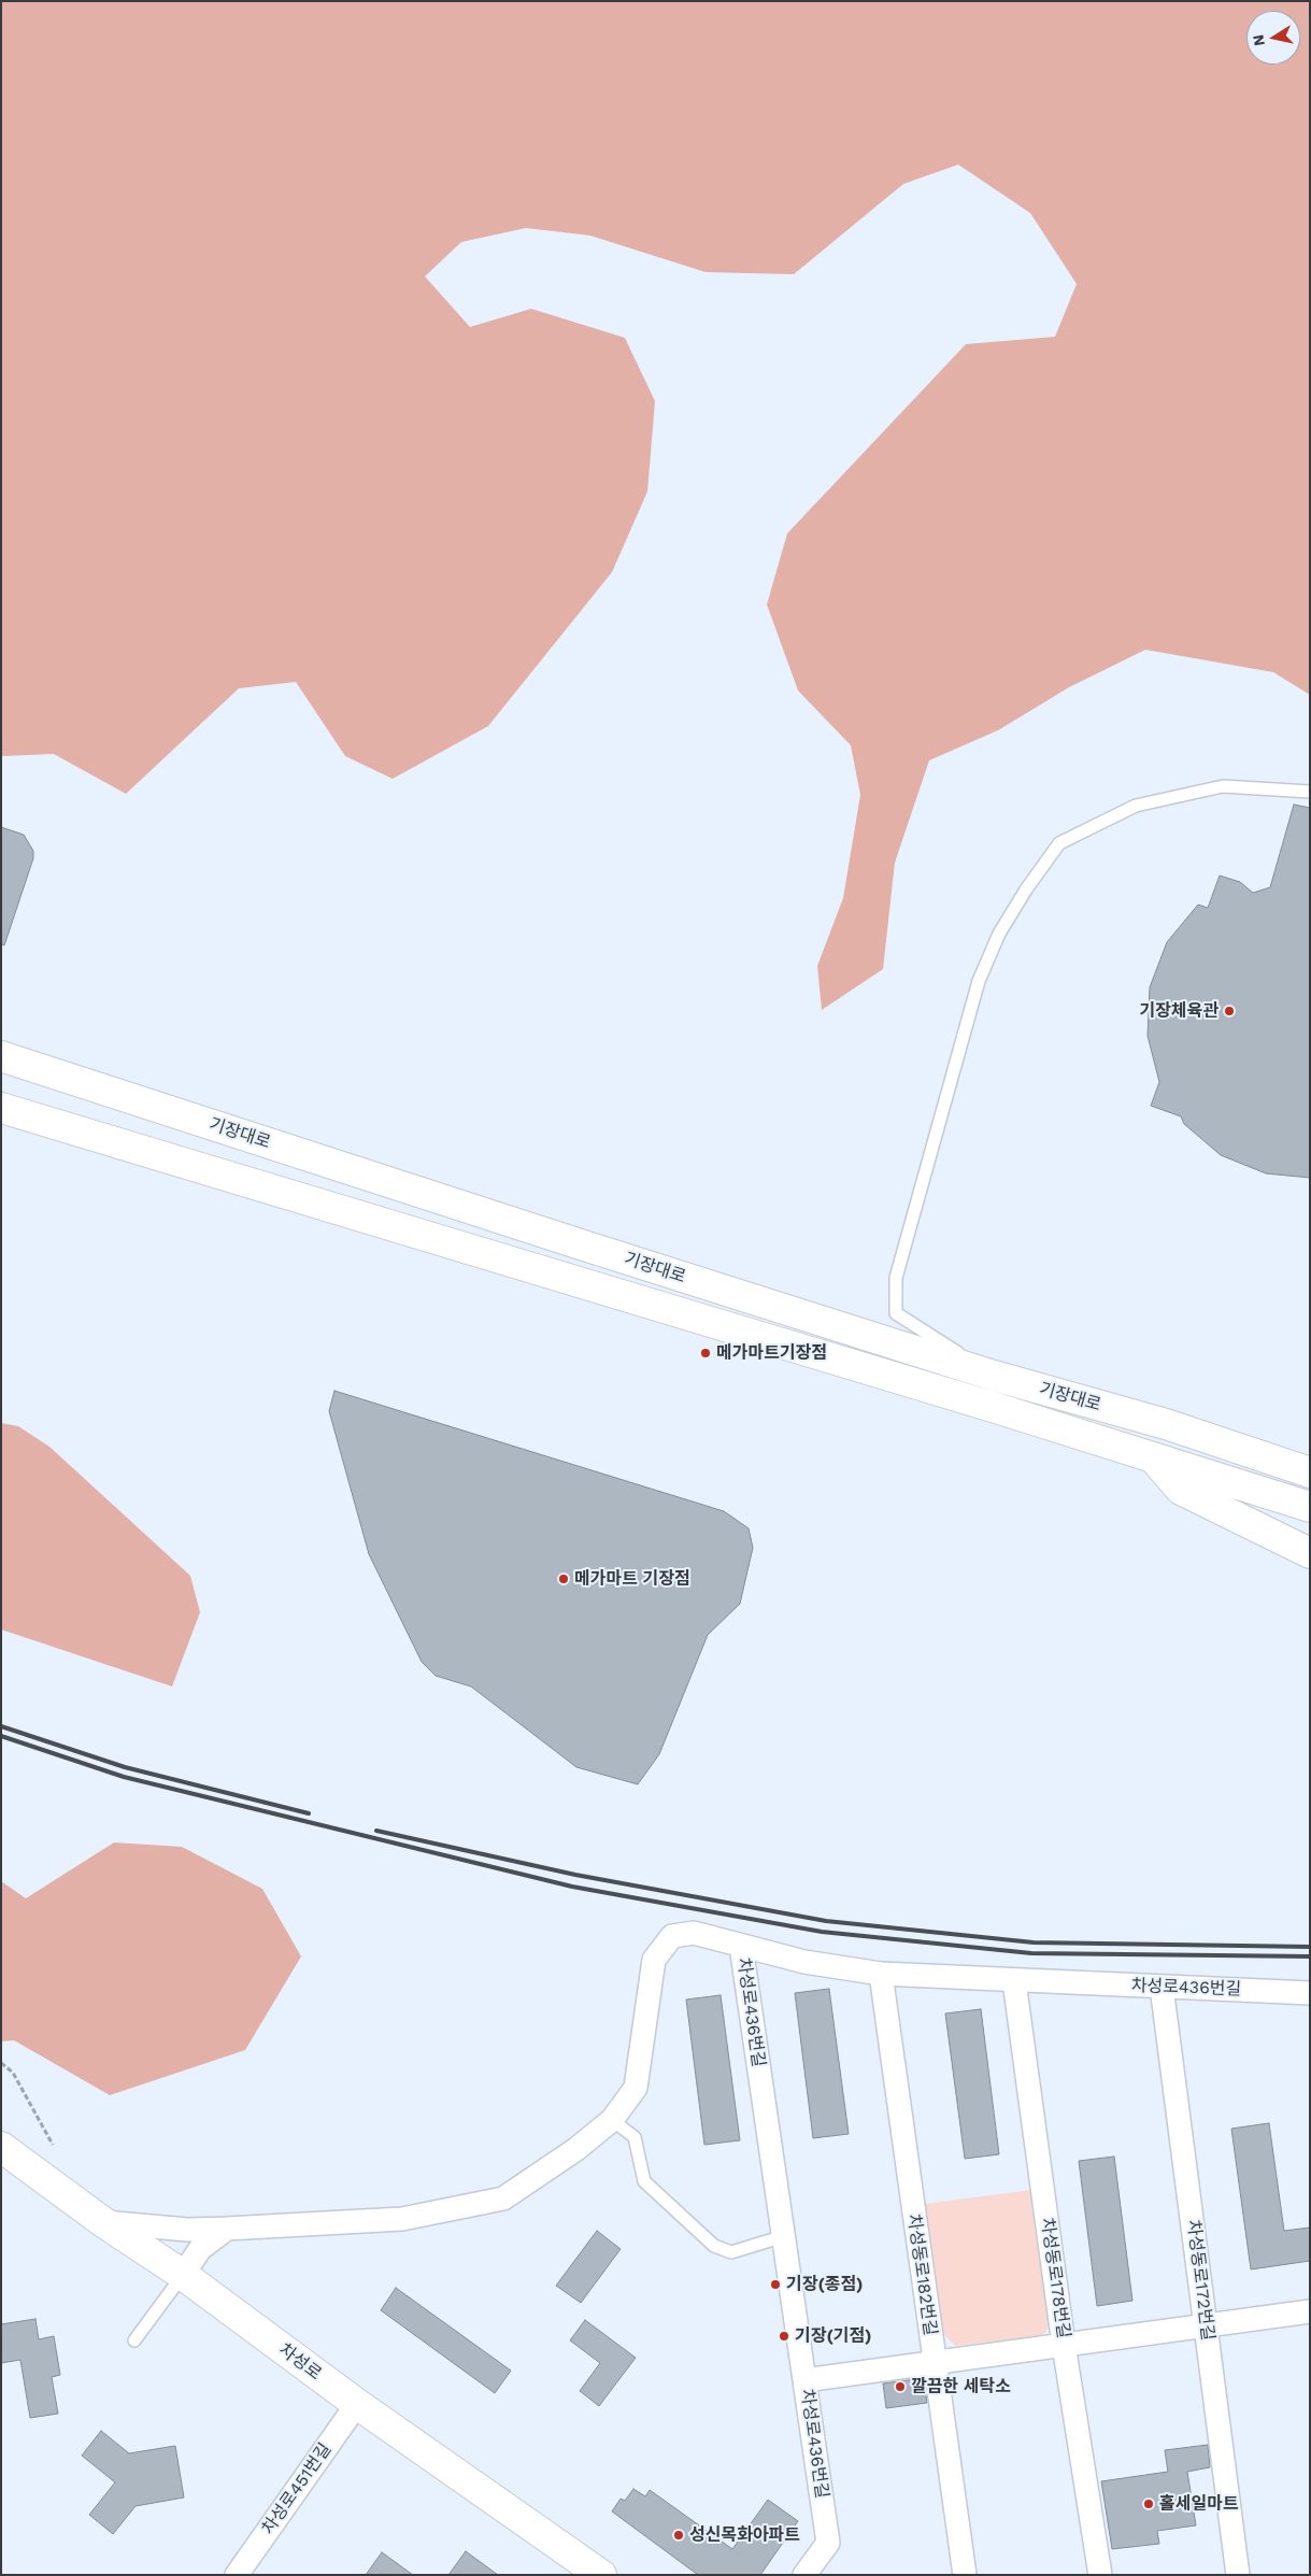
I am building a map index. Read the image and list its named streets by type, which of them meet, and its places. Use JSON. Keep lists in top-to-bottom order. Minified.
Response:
{"streets":{"main road":["기장대로","차성로"],"street":["차성로436번길","차성동로182번길","차성동로178번길","차성동로172번길","차성로451번길"]},"crossings":[["차성로436번길","차성동로182번길"],["차성로436번길","차성동로178번길"],["차성로436번길","차성동로172번길"],["차성로","차성로451번길"]],"places":["기장체육관","메가마트기장점","메가마트 기장점","기장(종점)","기장(기점)","깔끔한 세탁소","홀세일마트","성신목화아파트"],"north":"left"}
